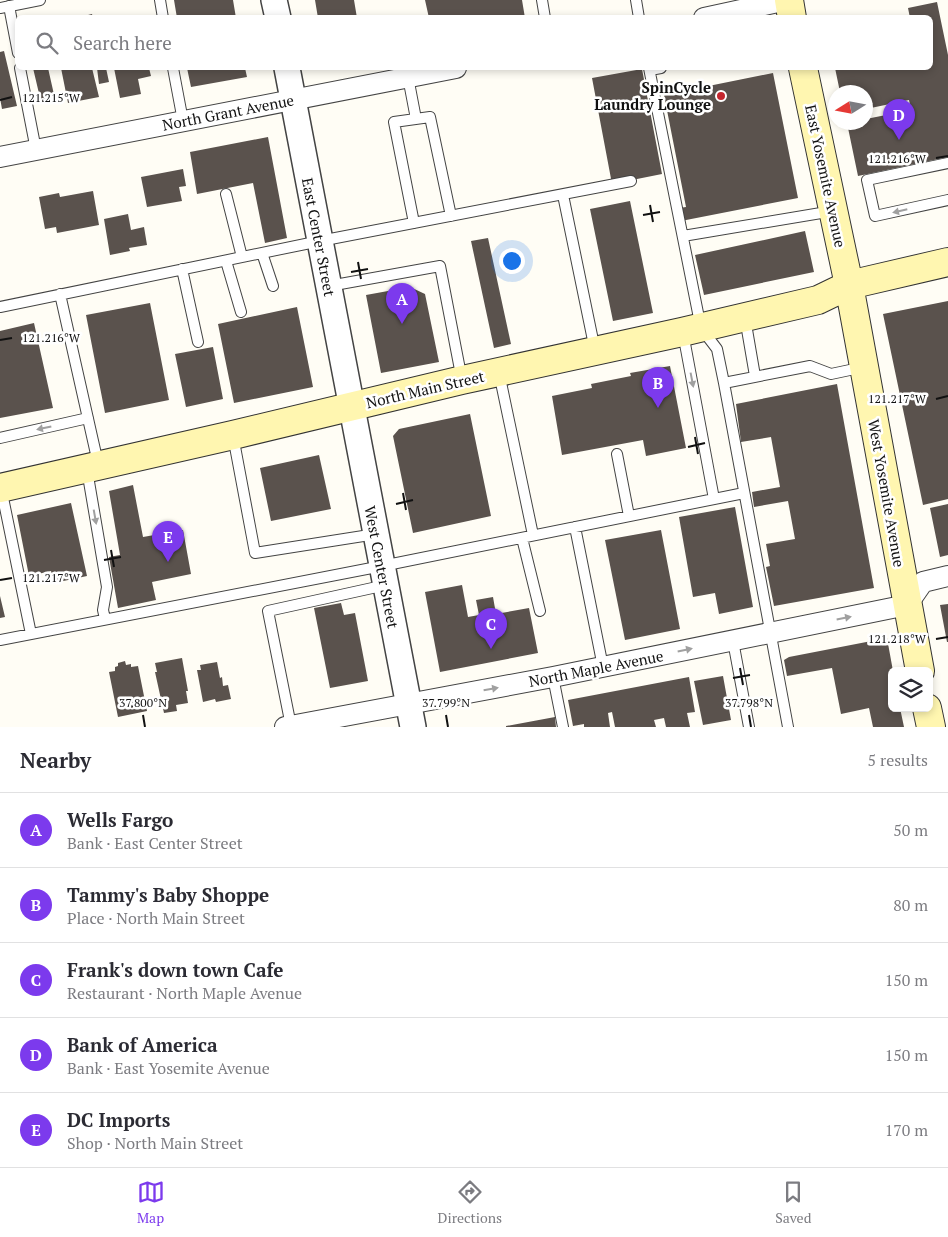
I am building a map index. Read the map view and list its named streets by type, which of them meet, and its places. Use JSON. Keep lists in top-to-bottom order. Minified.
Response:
{"streets":{"main road":["East Yosemite Avenue","North Main Street","West Yosemite Avenue"],"street":["North Grant Avenue","East Center Street","West Center Street","North Maple Avenue"]},"crossings":[["North Grant Avenue","East Center Street"],["East Yosemite Avenue","North Main Street"],["East Yosemite Avenue","West Yosemite Avenue"],["East Center Street","North Main Street"],["East Center Street","West Center Street"],["North Main Street","West Yosemite Avenue"],["North Main Street","West Center Street"],["West Yosemite Avenue","North Maple Avenue"],["West Center Street","North Maple Avenue"]],"one_way":["North Maple Avenue"],"places":["SpinCycle Laundry Lounge"],"north":"left","page":{"search":"Search here","pins":["D","A","B","E","C"],"heading":["Nearby","5 results"],"list":[{"mark":"A","name":"Wells Fargo","note":"Bank · East Center Street","value":"50 m"},{"mark":"B","name":"Tammy's Baby Shoppe","note":"Place · North Main Street","value":"80 m"},{"mark":"C","name":"Frank's down town Cafe","note":"Restaurant · North Maple Avenue","value":"150 m"},{"mark":"D","name":"Bank of America","note":"Bank · East Yosemite Avenue","value":"150 m"},{"mark":"E","name":"DC Imports","note":"Shop · North Main Street","value":"170 m"}],"nav":["Map","Directions","Saved"]},"coordinates":["121.215°W","121.216°W","121.217°W","121.218°W","37.800°N","37.799°N","37.798°N"]}
